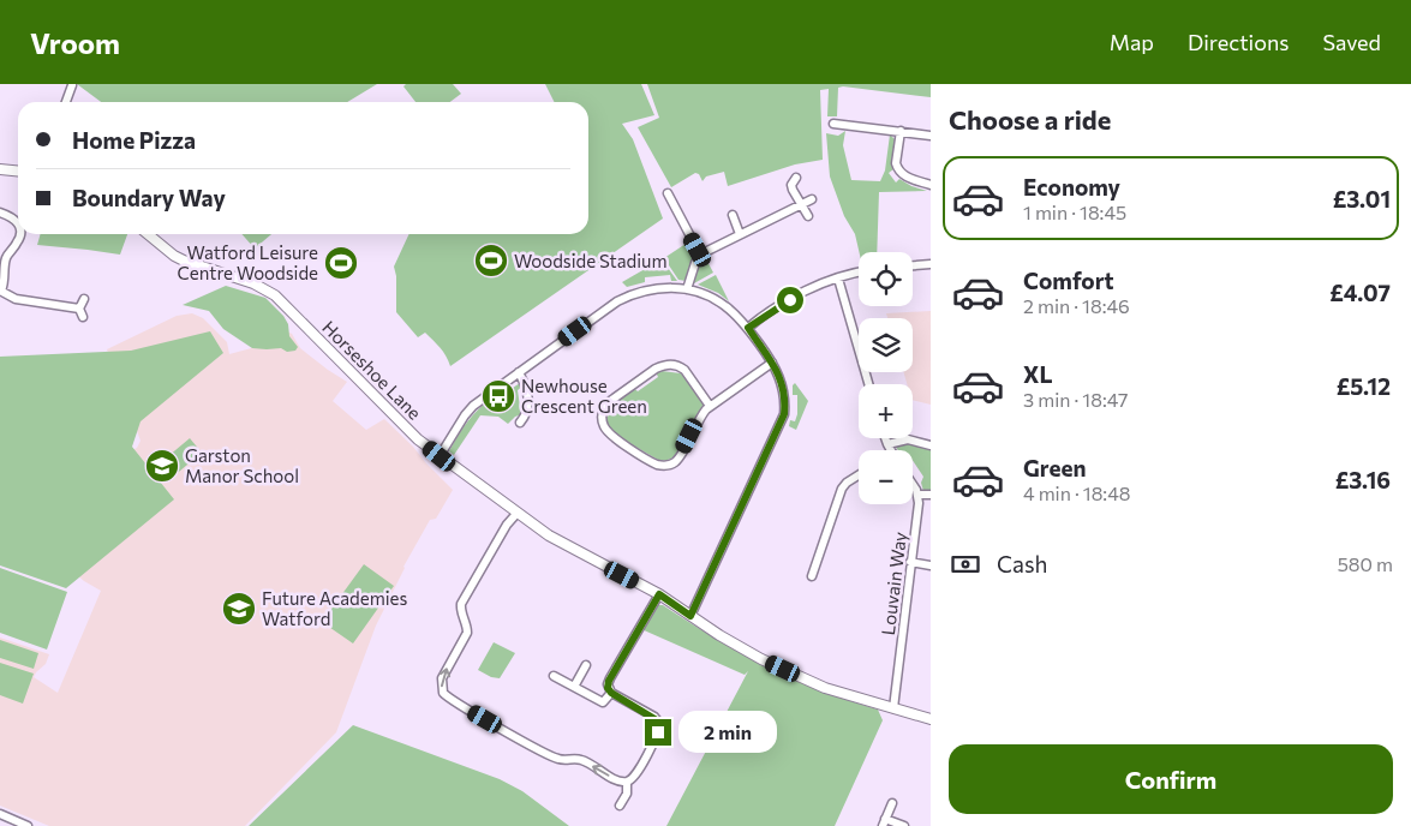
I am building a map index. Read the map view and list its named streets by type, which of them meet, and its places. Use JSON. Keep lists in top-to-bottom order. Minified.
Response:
{"streets":{"street":["Horseshoe Lane","Louvain Way"]},"crossings":[["Horseshoe Lane","Louvain Way"]],"places":{"sports":["Woodside Stadium","Watford Leisure Centre Woodside"],"bus stop":["Newhouse Crescent Green"],"school or university":["Garston Manor School","Future Academies Watford"]},"page":{"header":"Vroom","nav":["Map","Directions","Saved"],"heading":"Choose a ride","banner":["Home Pizza","Boundary Way"],"list":[{"name":"Economy","note":"1 min · 18:45","value":"£3.01"},{"name":"Comfort","note":"2 min · 18:46","value":"£4.07"},{"name":"XL","note":"3 min · 18:47","value":"£5.12"},{"name":"Green","note":"4 min · 18:48","value":"£3.16"}],"map_buttons":["+","−"],"pay":["Cash","580 m"],"bubble":"2 min","buttons":"Confirm"}}
